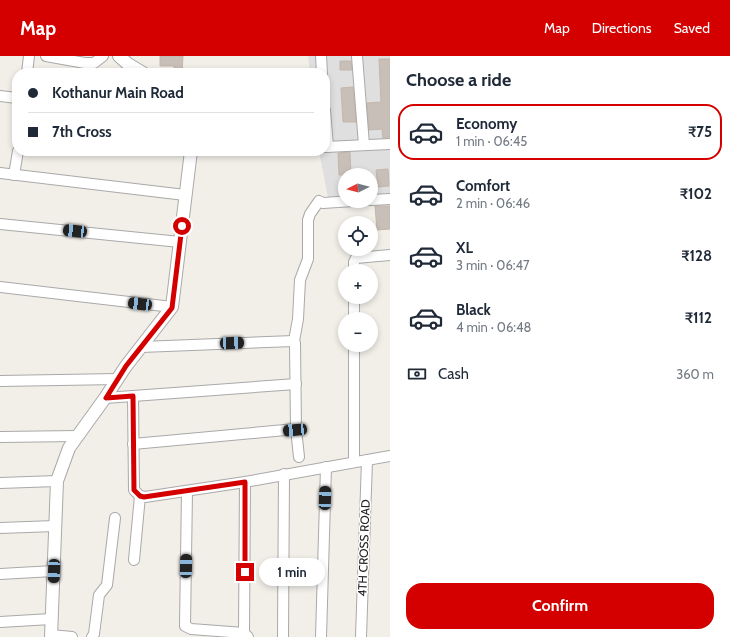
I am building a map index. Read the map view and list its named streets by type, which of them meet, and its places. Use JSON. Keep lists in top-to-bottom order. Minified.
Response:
{"streets":{"street":["4TH CROSS ROAD"]},"north":"left","page":{"header":"Map","nav":["Map","Directions","Saved"],"heading":"Choose a ride","banner":["Kothanur Main Road","7th Cross"],"list":[{"name":"Economy","note":"1 min · 06:45","value":"₹75"},{"name":"Comfort","note":"2 min · 06:46","value":"₹102"},{"name":"XL","note":"3 min · 06:47","value":"₹128"},{"name":"Black","note":"4 min · 06:48","value":"₹112"}],"map_buttons":["+","−"],"pay":["Cash","360 m"],"bubble":"1 min","buttons":"Confirm"}}
